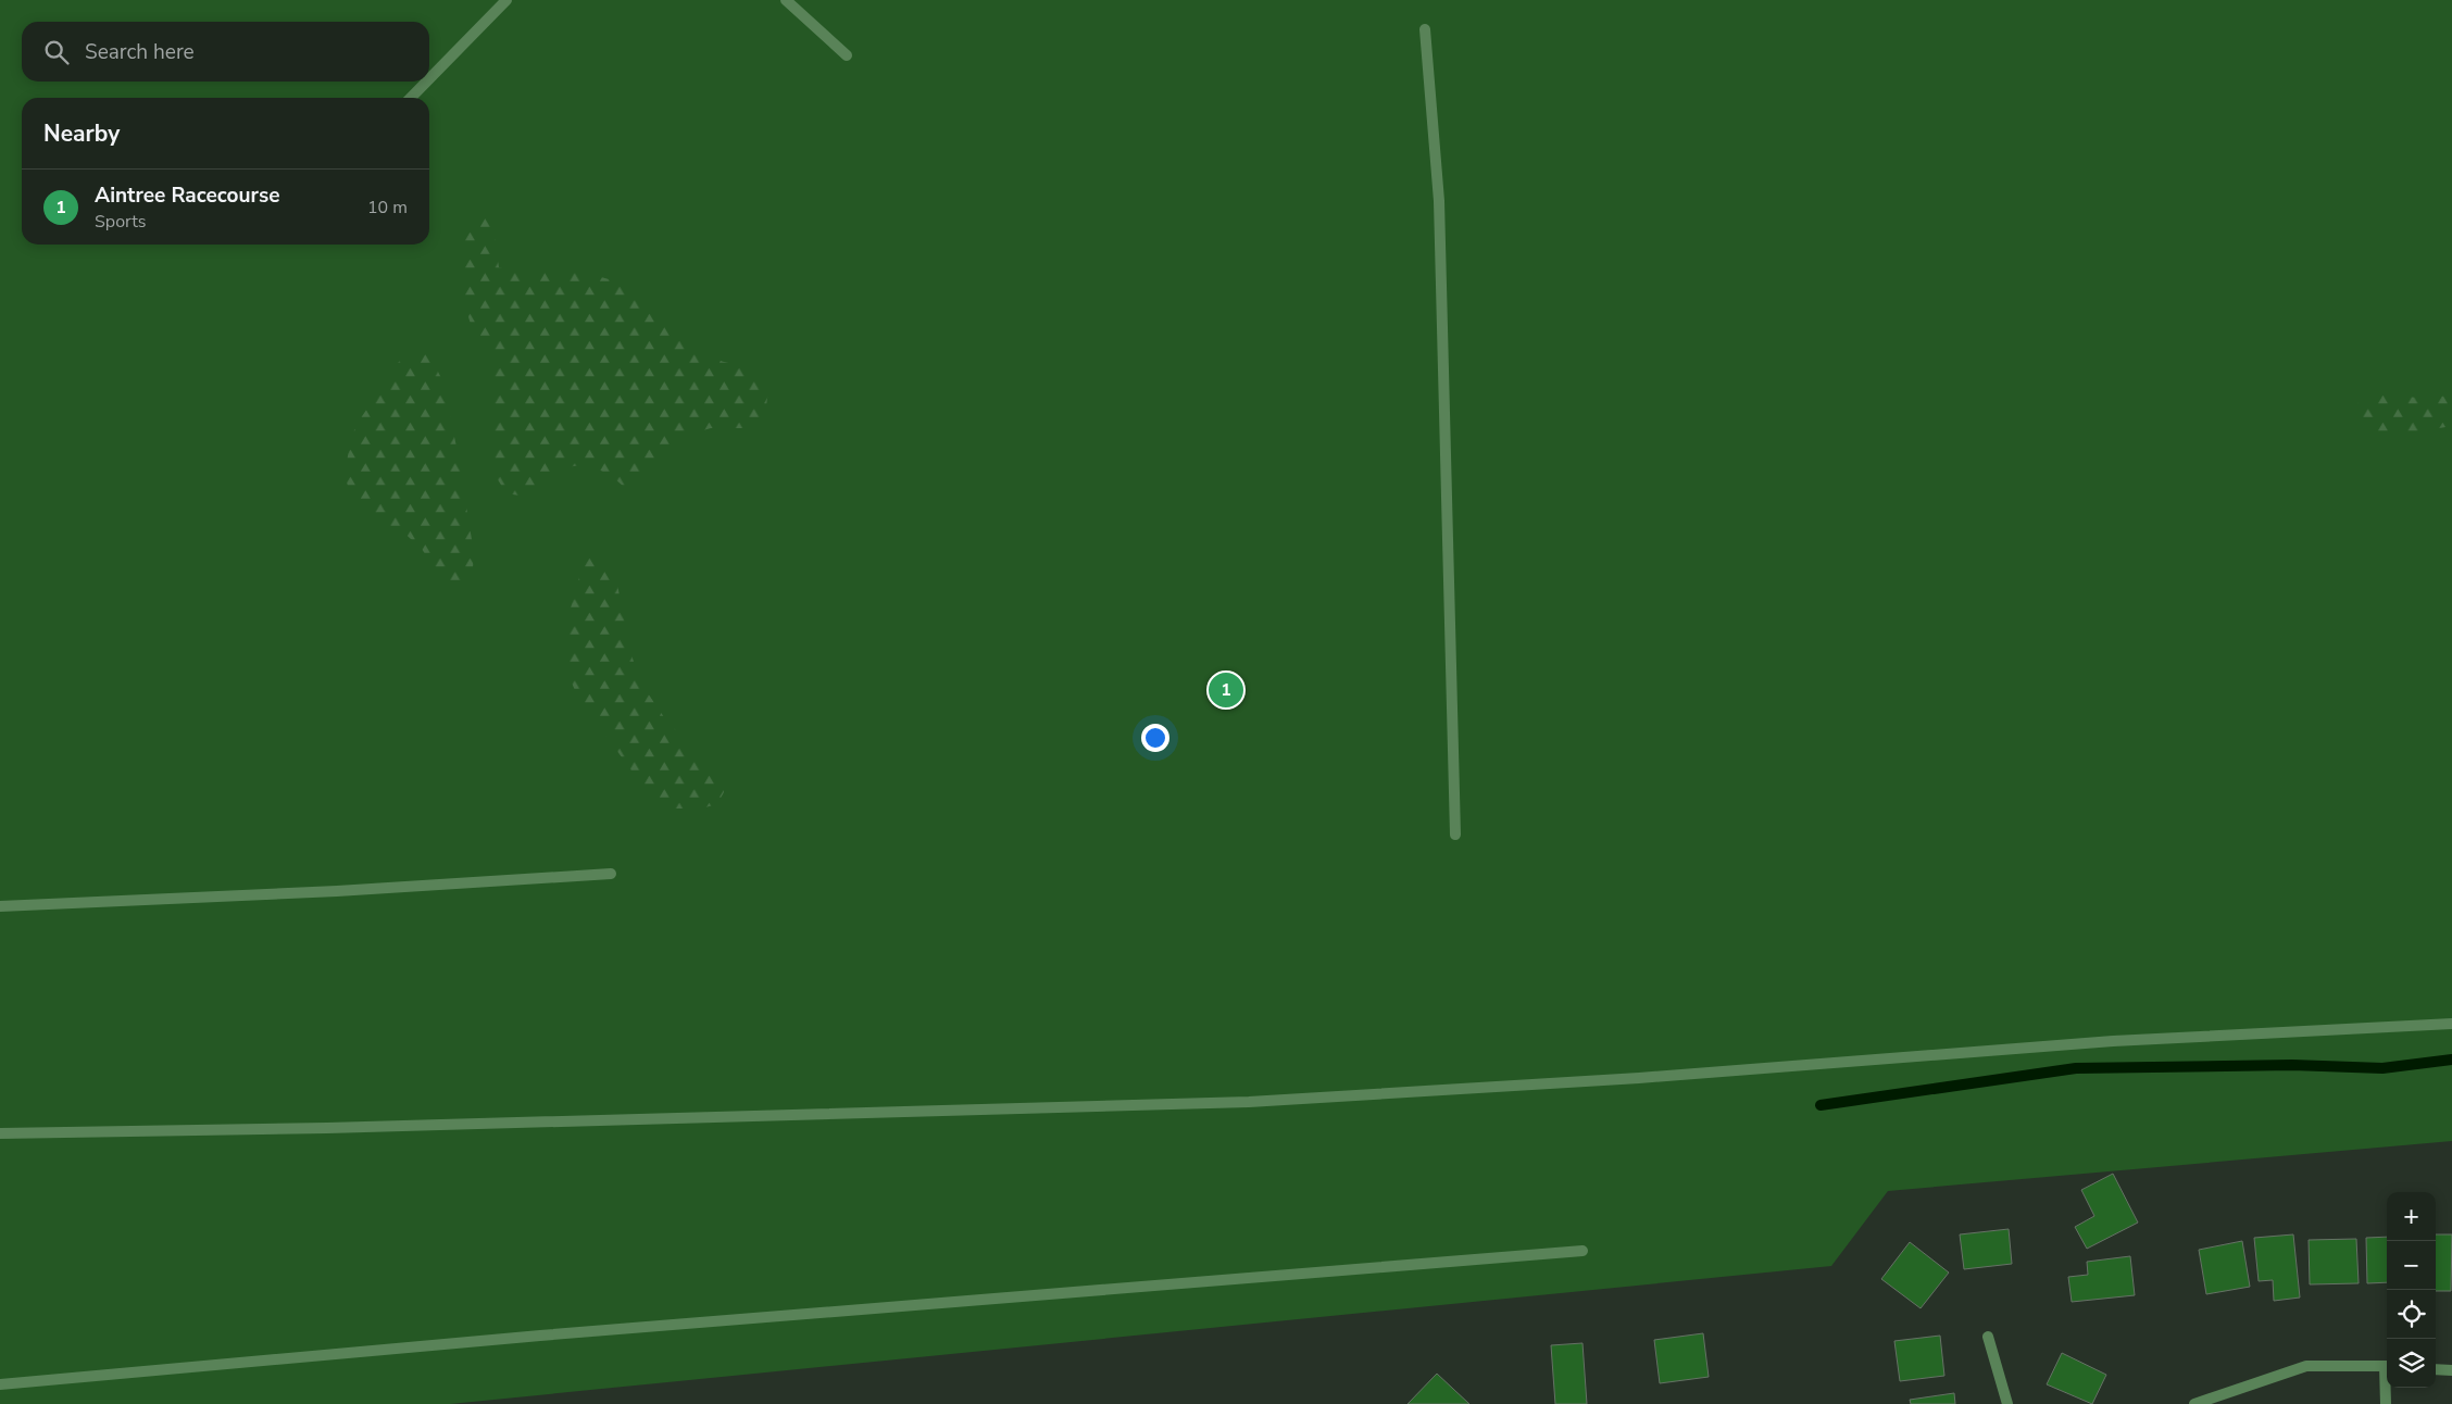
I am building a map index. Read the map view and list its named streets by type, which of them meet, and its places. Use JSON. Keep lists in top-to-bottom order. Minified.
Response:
{"page":{"search":"Search here","heading":"Nearby","list":[{"mark":"1","name":"Aintree Racecourse","note":"Sports","value":"10 m"}],"pins":"1","map_buttons":["+","−"]}}
